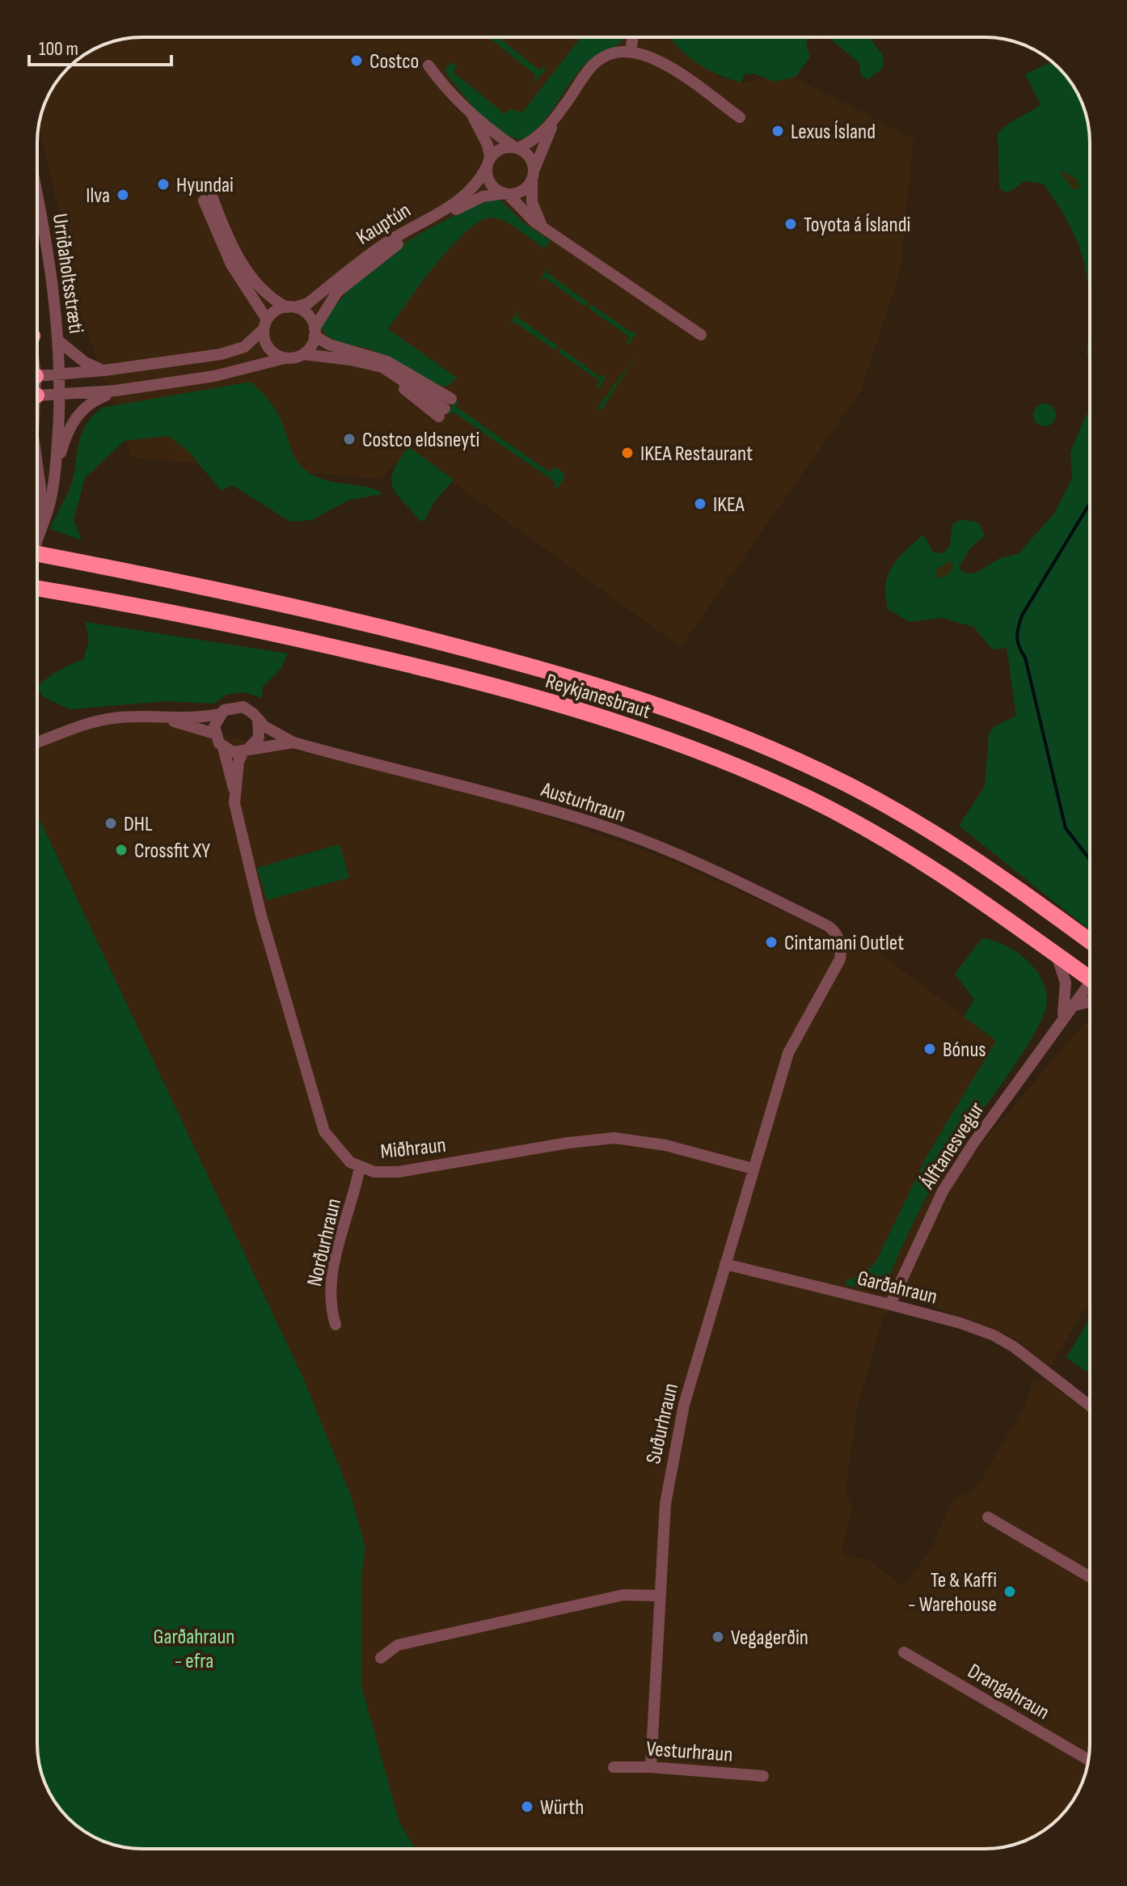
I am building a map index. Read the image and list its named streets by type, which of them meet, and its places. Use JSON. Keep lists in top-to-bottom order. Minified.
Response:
{"streets":{"highway":["Reykjanesbraut"],"street":["Kauptún","Urriðaholtsstræti","Austurhraun","Álftanesvegur","Miðhraun","Norðurhraun","Garðahraun","Suðurhraun","Drangahraun","Vesturhraun"]},"crossings":[["Kauptún","Urriðaholtsstræti"],["Austurhraun","Miðhraun"],["Álftanesvegur","Garðahraun"],["Miðhraun","Norðurhraun"],["Garðahraun","Suðurhraun"],["Suðurhraun","Vesturhraun"]],"parks":["Garðahraun - efra"],"places":["Costco","Lexus Ísland","Hyundai","Ilva","Toyota á Íslandi","Costco eldsneyti","IKEA Restaurant","IKEA","DHL","Crossfit XY","Cintamani Outlet","Bónus","Te & Kaffi - Warehouse","Vegagerðin","Würth"],"scale_bar":"100 m"}
